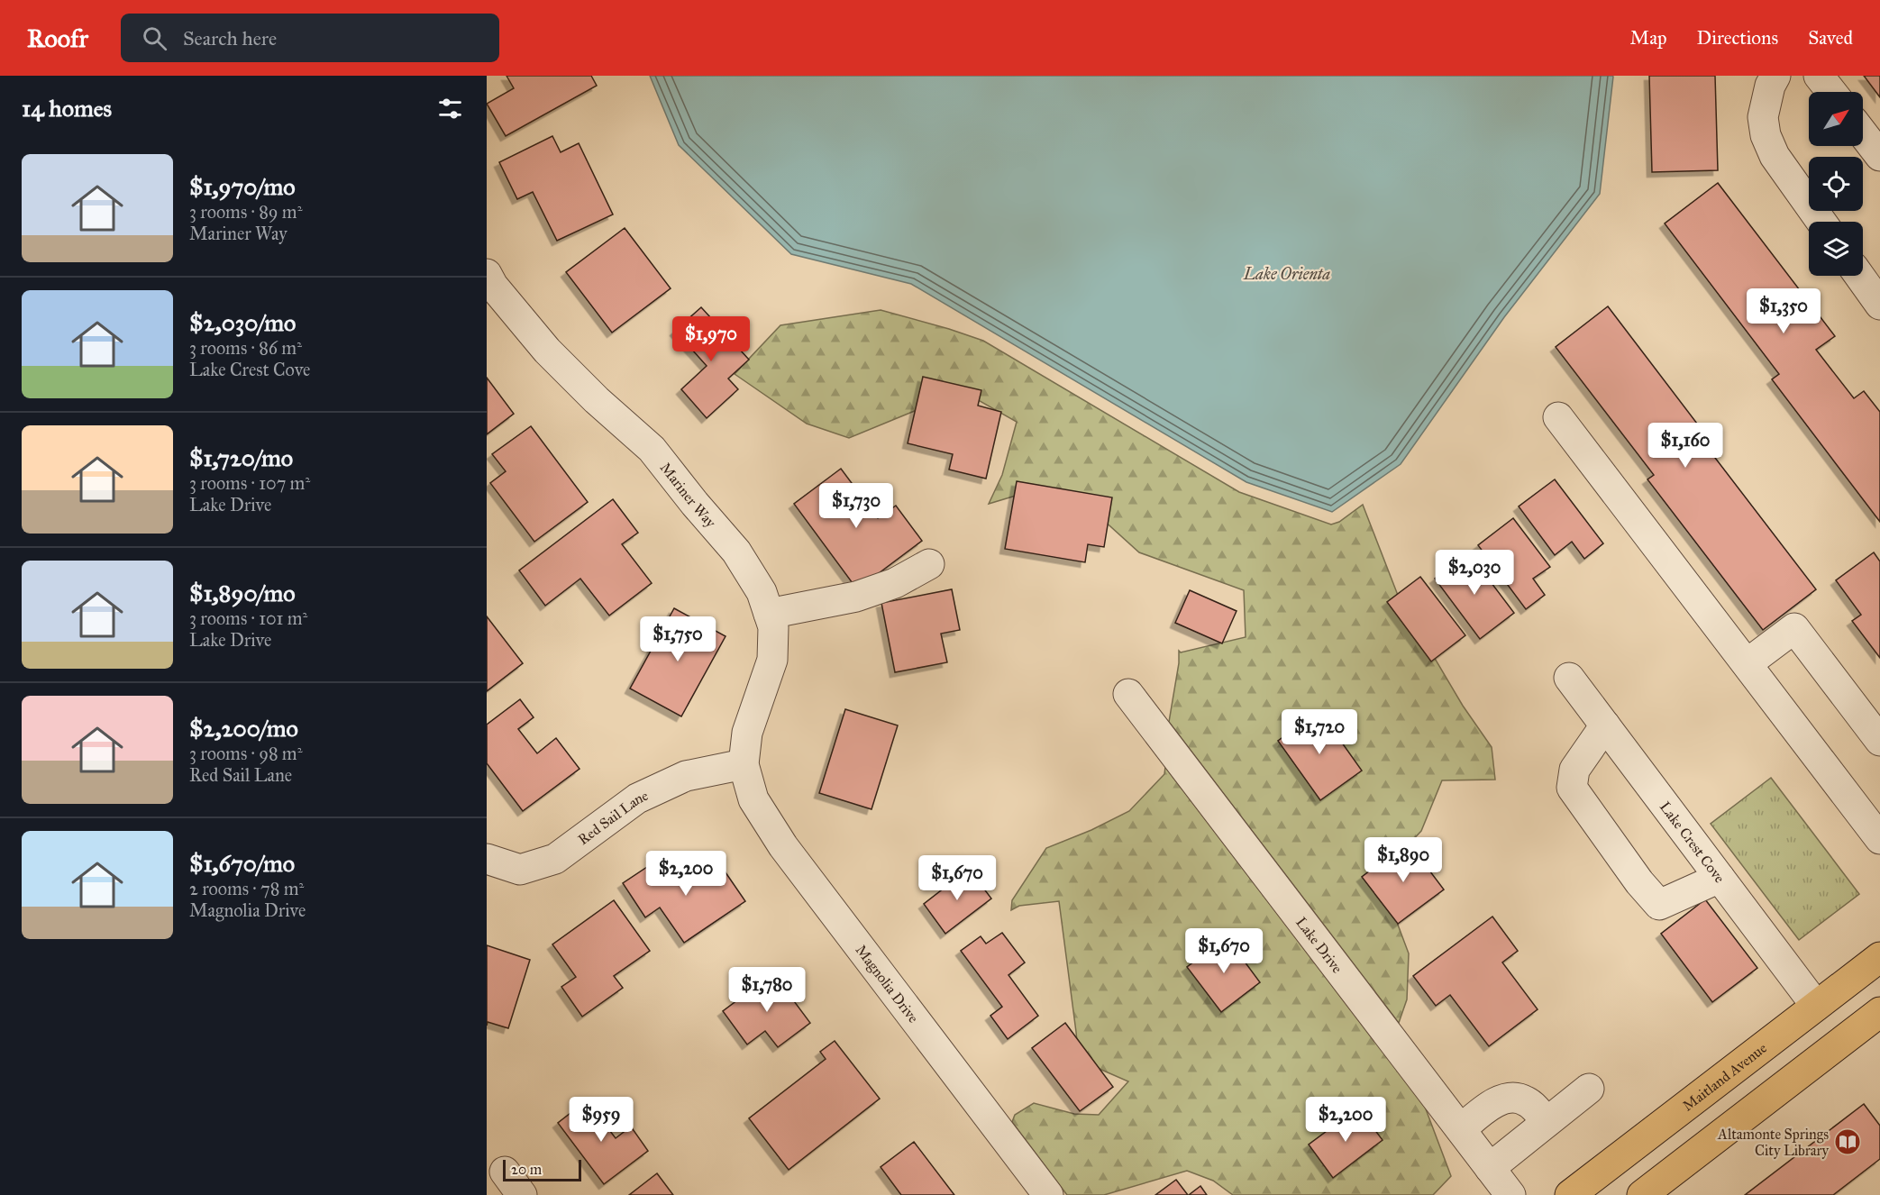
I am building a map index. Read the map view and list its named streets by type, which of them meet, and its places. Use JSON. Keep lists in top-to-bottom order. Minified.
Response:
{"streets":{"main road":["Maitland Avenue"],"street":["Mariner Way","Red Sail Lane","Lake Crest Cove","Lake Drive","Magnolia Drive"]},"crossings":[["Mariner Way","Red Sail Lane"],["Mariner Way","Magnolia Drive"],["Red Sail Lane","Magnolia Drive"],["Lake Crest Cove","Maitland Avenue"]],"water":["Lake Orienta"],"places":{"library":["Altamonte Springs City Library"]},"scale_bar":"20 m","north":"top right","page":{"header":"Roofr","search":"Search here","nav":["Map","Directions","Saved"],"heading":"14 homes","list":[{"name":"$1,970/mo","note":"3 rooms · 89 m² · Mariner Way"},{"name":"$2,030/mo","note":"3 rooms · 86 m² · Lake Crest Cove"},{"name":"$1,720/mo","note":"3 rooms · 107 m² · Lake Drive"},{"name":"$1,890/mo","note":"3 rooms · 101 m² · Lake Drive"},{"name":"$2,200/mo","note":"3 rooms · 98 m² · Red Sail Lane"},{"name":"$1,670/mo","note":"2 rooms · 78 m² · Magnolia Drive"}],"price":["$1,350","$1,970","$1,160","$1,730","$2,030","$1,750","$1,720","$1,890","$2,200","$1,670","$1,670","$1,780","$959","$2,200"],"scale":"20 m"}}
